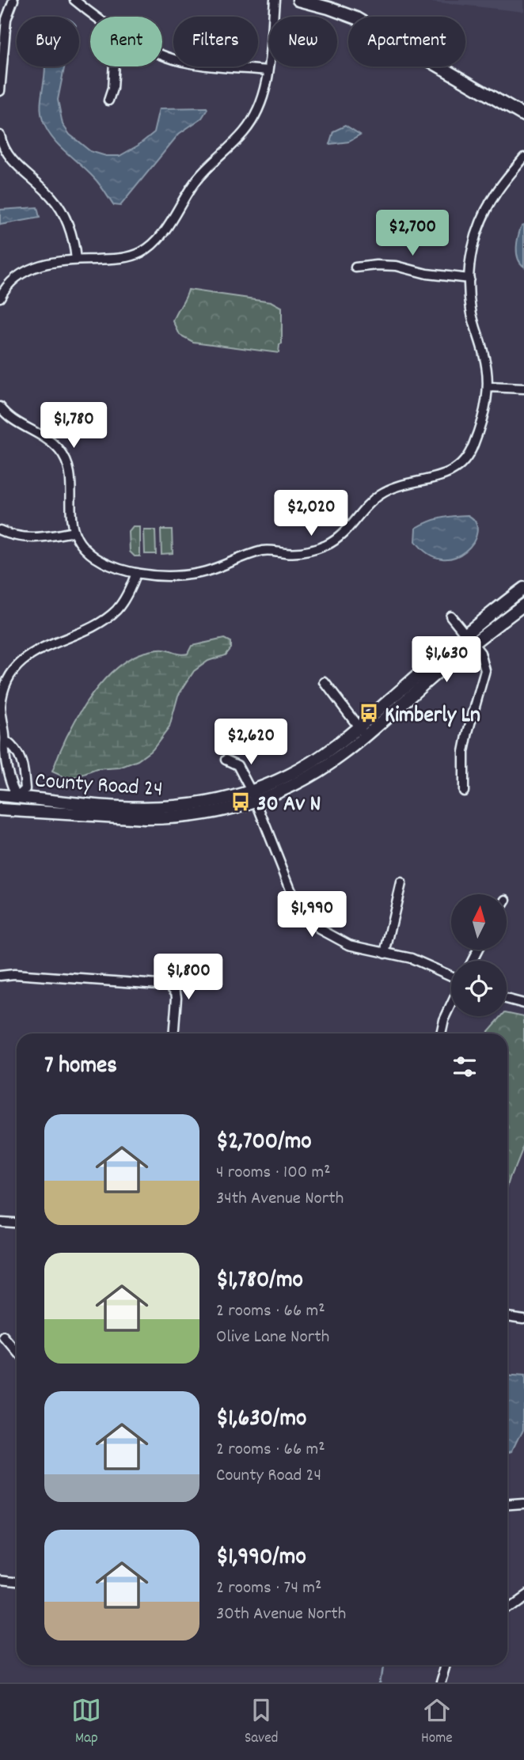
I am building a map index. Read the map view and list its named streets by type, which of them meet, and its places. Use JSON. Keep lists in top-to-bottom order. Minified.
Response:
{"streets":{"street":["County Road 24"]},"places":{"bus stop":["Kimberly Ln","30 Av N"]},"north":"top","page":{"chip":["Buy","Rent","Filters","New","Apartment"],"price":["$2,700","$1,780","$2,020","$1,630","$2,620","$1,990","$1,800"],"heading":"7 homes","list":[{"name":"$2,700/mo","note":"4 rooms · 100 m² · 34th Avenue North"},{"name":"$1,780/mo","note":"2 rooms · 66 m² · Olive Lane North"},{"name":"$1,630/mo","note":"2 rooms · 66 m² · County Road 24"},{"name":"$1,990/mo","note":"2 rooms · 74 m² · 30th Avenue North"}],"tabs":["Map","Saved","Home"]}}
